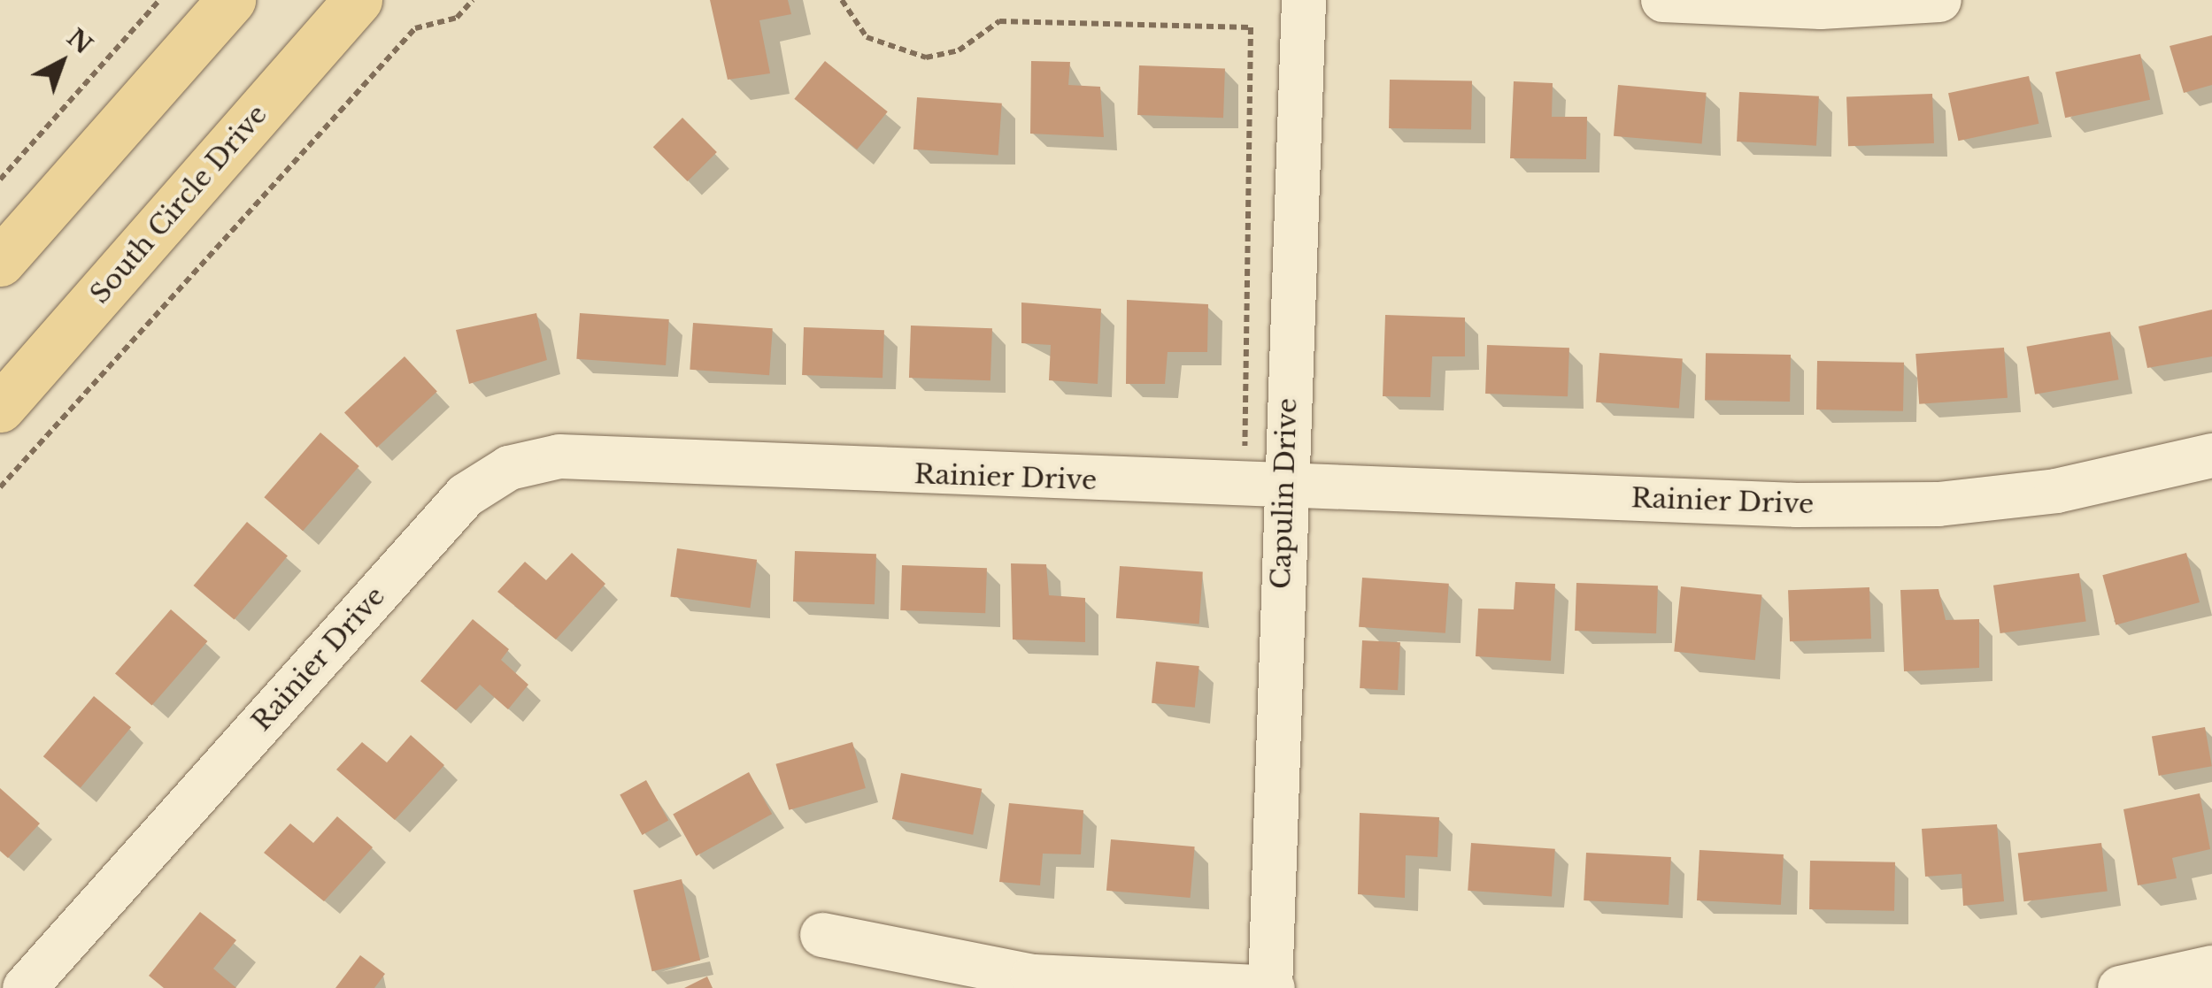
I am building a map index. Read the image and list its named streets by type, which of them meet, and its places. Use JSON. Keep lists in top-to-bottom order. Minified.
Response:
{"streets":{"main road":["South Circle Drive"],"street":["Rainier Drive","Capulin Drive"]},"crossings":[["Rainier Drive","Capulin Drive"]],"north":"top right"}
